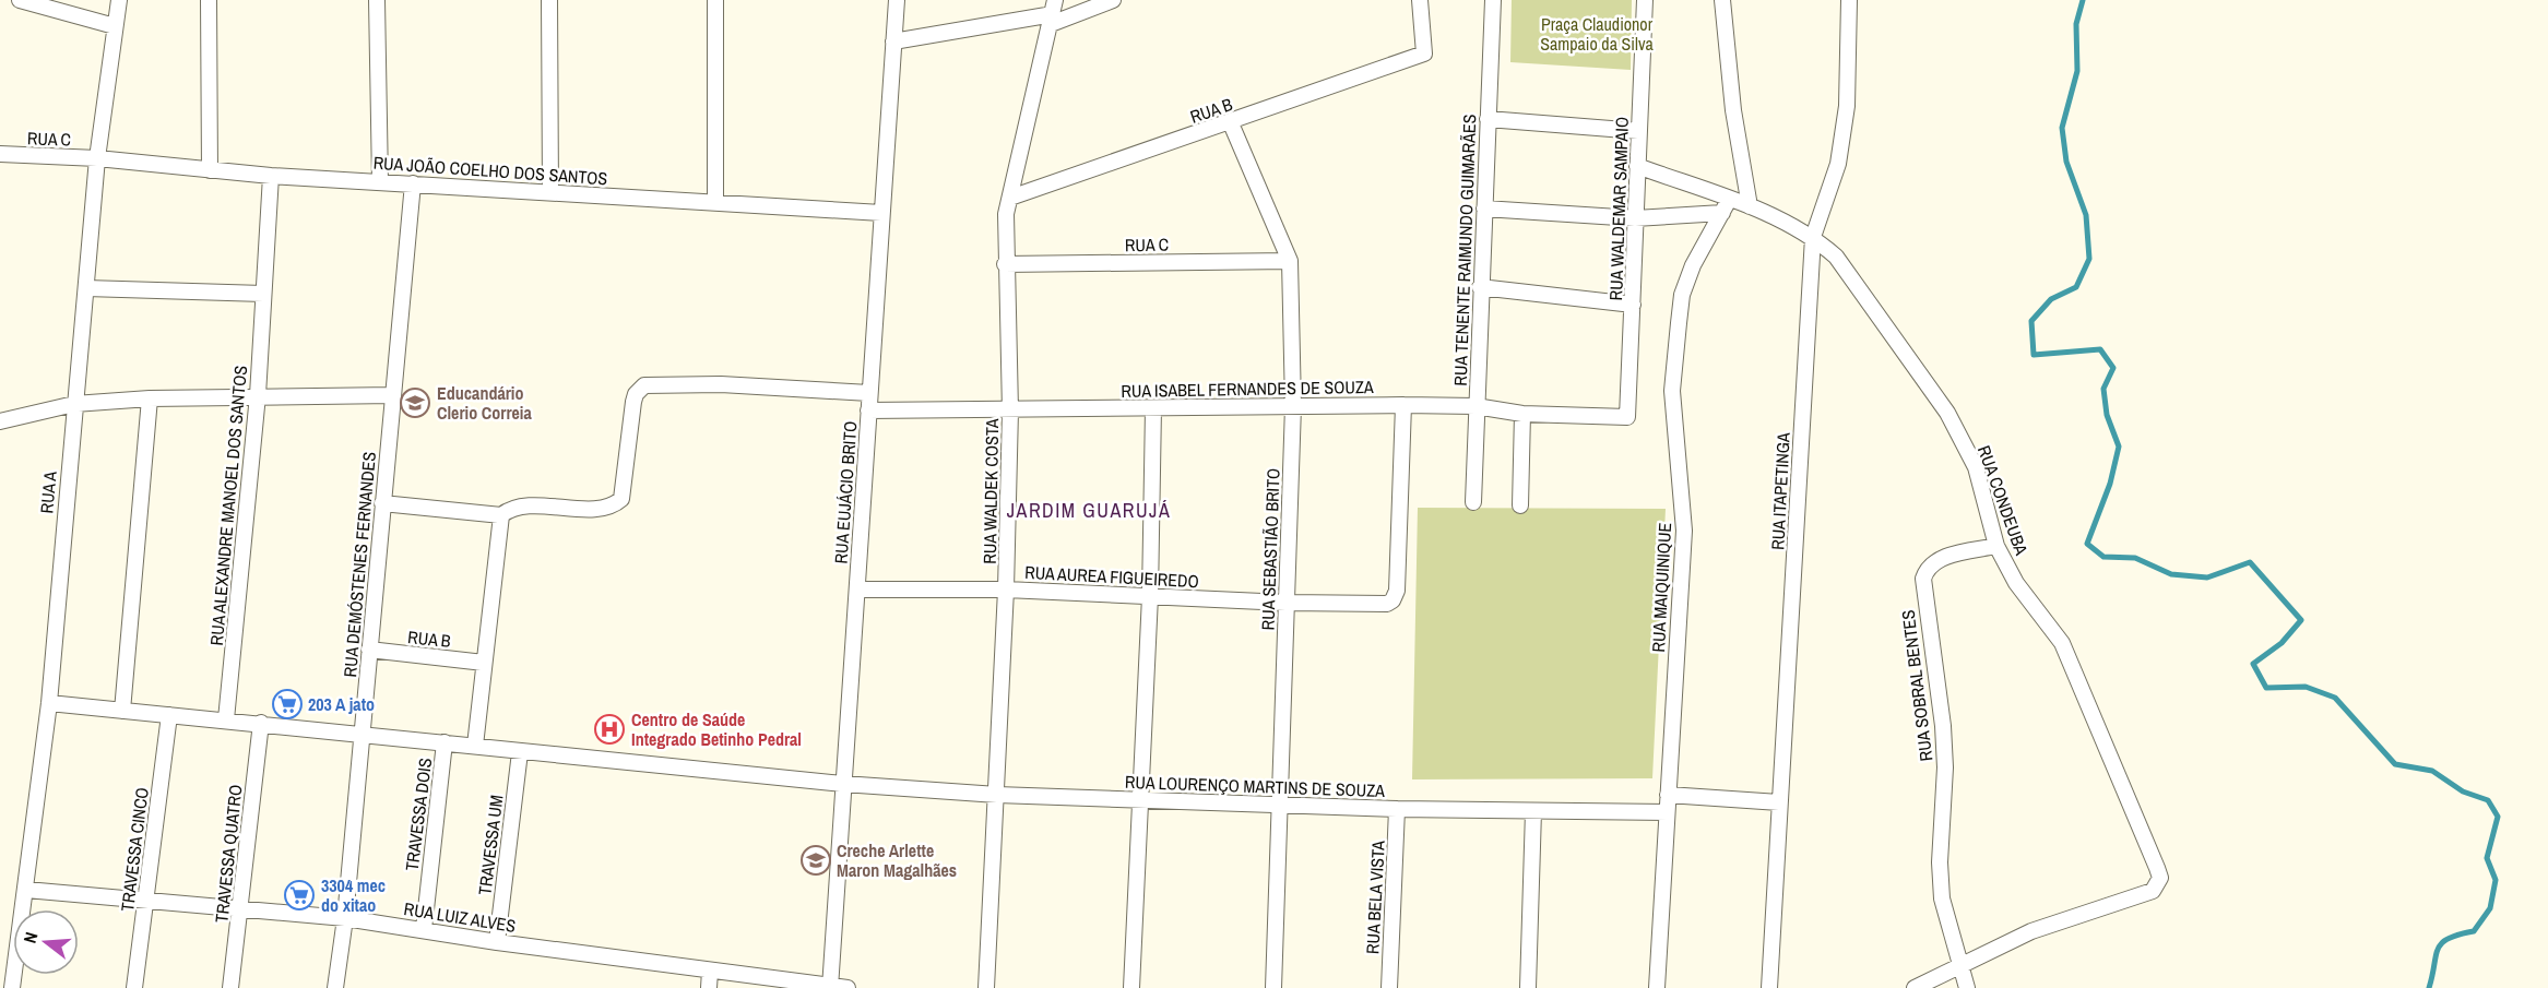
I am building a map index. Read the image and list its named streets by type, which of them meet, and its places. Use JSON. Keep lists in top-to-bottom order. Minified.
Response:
{"streets":{"street":["RUA B","RUA C","RUA JOÃO COELHO DOS SANTOS","RUA WALDEMAR SAMPAIO","RUA TENENTE RAIMUNDO GUIMARÃES","RUA ISABEL FERNANDES DE SOUZA","RUA WALDEK COSTA","RUA ITAPETINGA","RUA A","RUA EUJÁCIO BRITO","RUA CONDEUBA","RUA ALEXANDRE MANOEL DOS SANTOS","RUA SEBASTIÃO BRITO","RUA DEMÓSTENES FERNANDES","RUA AUREA FIGUEIREDO","RUA MAIQUINIQUE","RUA SOBRAL BENTES","RUA LOURENÇO MARTINS DE SOUZA","TRAVESSA DOIS","TRAVESSA UM","TRAVESSA CINCO","TRAVESSA QUATRO","RUA BELA VISTA","RUA LUIZ ALVES"]},"crossings":[["RUA B","RUA WALDEK COSTA"],["RUA B","RUA SEBASTIÃO BRITO"],["RUA B","RUA DEMÓSTENES FERNANDES"],["RUA C","RUA JOÃO COELHO DOS SANTOS"],["RUA C","RUA WALDEK COSTA"],["RUA C","RUA A"],["RUA C","RUA SEBASTIÃO BRITO"],["RUA JOÃO COELHO DOS SANTOS","RUA A"],["RUA JOÃO COELHO DOS SANTOS","RUA EUJÁCIO BRITO"],["RUA JOÃO COELHO DOS SANTOS","RUA ALEXANDRE MANOEL DOS SANTOS"],["RUA JOÃO COELHO DOS SANTOS","RUA DEMÓSTENES FERNANDES"],["RUA WALDEMAR SAMPAIO","RUA ISABEL FERNANDES DE SOUZA"],["RUA WALDEMAR SAMPAIO","RUA CONDEUBA"],["RUA TENENTE RAIMUNDO GUIMARÃES","RUA ISABEL FERNANDES DE SOUZA"],["RUA ISABEL FERNANDES DE SOUZA","RUA WALDEK COSTA"],["RUA ISABEL FERNANDES DE SOUZA","RUA EUJÁCIO BRITO"],["RUA ISABEL FERNANDES DE SOUZA","RUA SEBASTIÃO BRITO"],["RUA ISABEL FERNANDES DE SOUZA","RUA AUREA FIGUEIREDO"],["RUA WALDEK COSTA","RUA AUREA FIGUEIREDO"],["RUA WALDEK COSTA","RUA LOURENÇO MARTINS DE SOUZA"],["RUA ITAPETINGA","RUA CONDEUBA"],["RUA A","RUA LOURENÇO MARTINS DE SOUZA"],["RUA A","RUA LUIZ ALVES"],["RUA EUJÁCIO BRITO","RUA AUREA FIGUEIREDO"],["RUA EUJÁCIO BRITO","RUA LOURENÇO MARTINS DE SOUZA"],["RUA EUJÁCIO BRITO","RUA LUIZ ALVES"],["RUA CONDEUBA","RUA MAIQUINIQUE"],["RUA CONDEUBA","RUA SOBRAL BENTES"],["RUA ALEXANDRE MANOEL DOS SANTOS","RUA LOURENÇO MARTINS DE SOUZA"],["RUA SEBASTIÃO BRITO","RUA AUREA FIGUEIREDO"],["RUA SEBASTIÃO BRITO","RUA LOURENÇO MARTINS DE SOUZA"],["RUA DEMÓSTENES FERNANDES","RUA LOURENÇO MARTINS DE SOUZA"],["RUA DEMÓSTENES FERNANDES","RUA LUIZ ALVES"],["RUA MAIQUINIQUE","RUA LOURENÇO MARTINS DE SOUZA"],["RUA LOURENÇO MARTINS DE SOUZA","TRAVESSA DOIS"],["RUA LOURENÇO MARTINS DE SOUZA","TRAVESSA UM"],["RUA LOURENÇO MARTINS DE SOUZA","TRAVESSA CINCO"],["RUA LOURENÇO MARTINS DE SOUZA","TRAVESSA QUATRO"],["RUA LOURENÇO MARTINS DE SOUZA","RUA BELA VISTA"],["TRAVESSA DOIS","RUA LUIZ ALVES"],["TRAVESSA UM","RUA LUIZ ALVES"],["TRAVESSA CINCO","RUA LUIZ ALVES"],["TRAVESSA QUATRO","RUA LUIZ ALVES"]],"districts":["JARDIM GUARUJÁ"],"parks":["Praça Claudionor Sampaio da Silva"],"places":{"school or university":["Educandário Clerio Correia","Creche Arlette Maron Magalhães"],"supermarket":["203 A jato","3304 mec do xitao"],"hospital":["Centro de Saúde Integrado Betinho Pedral"]},"north":"left"}
